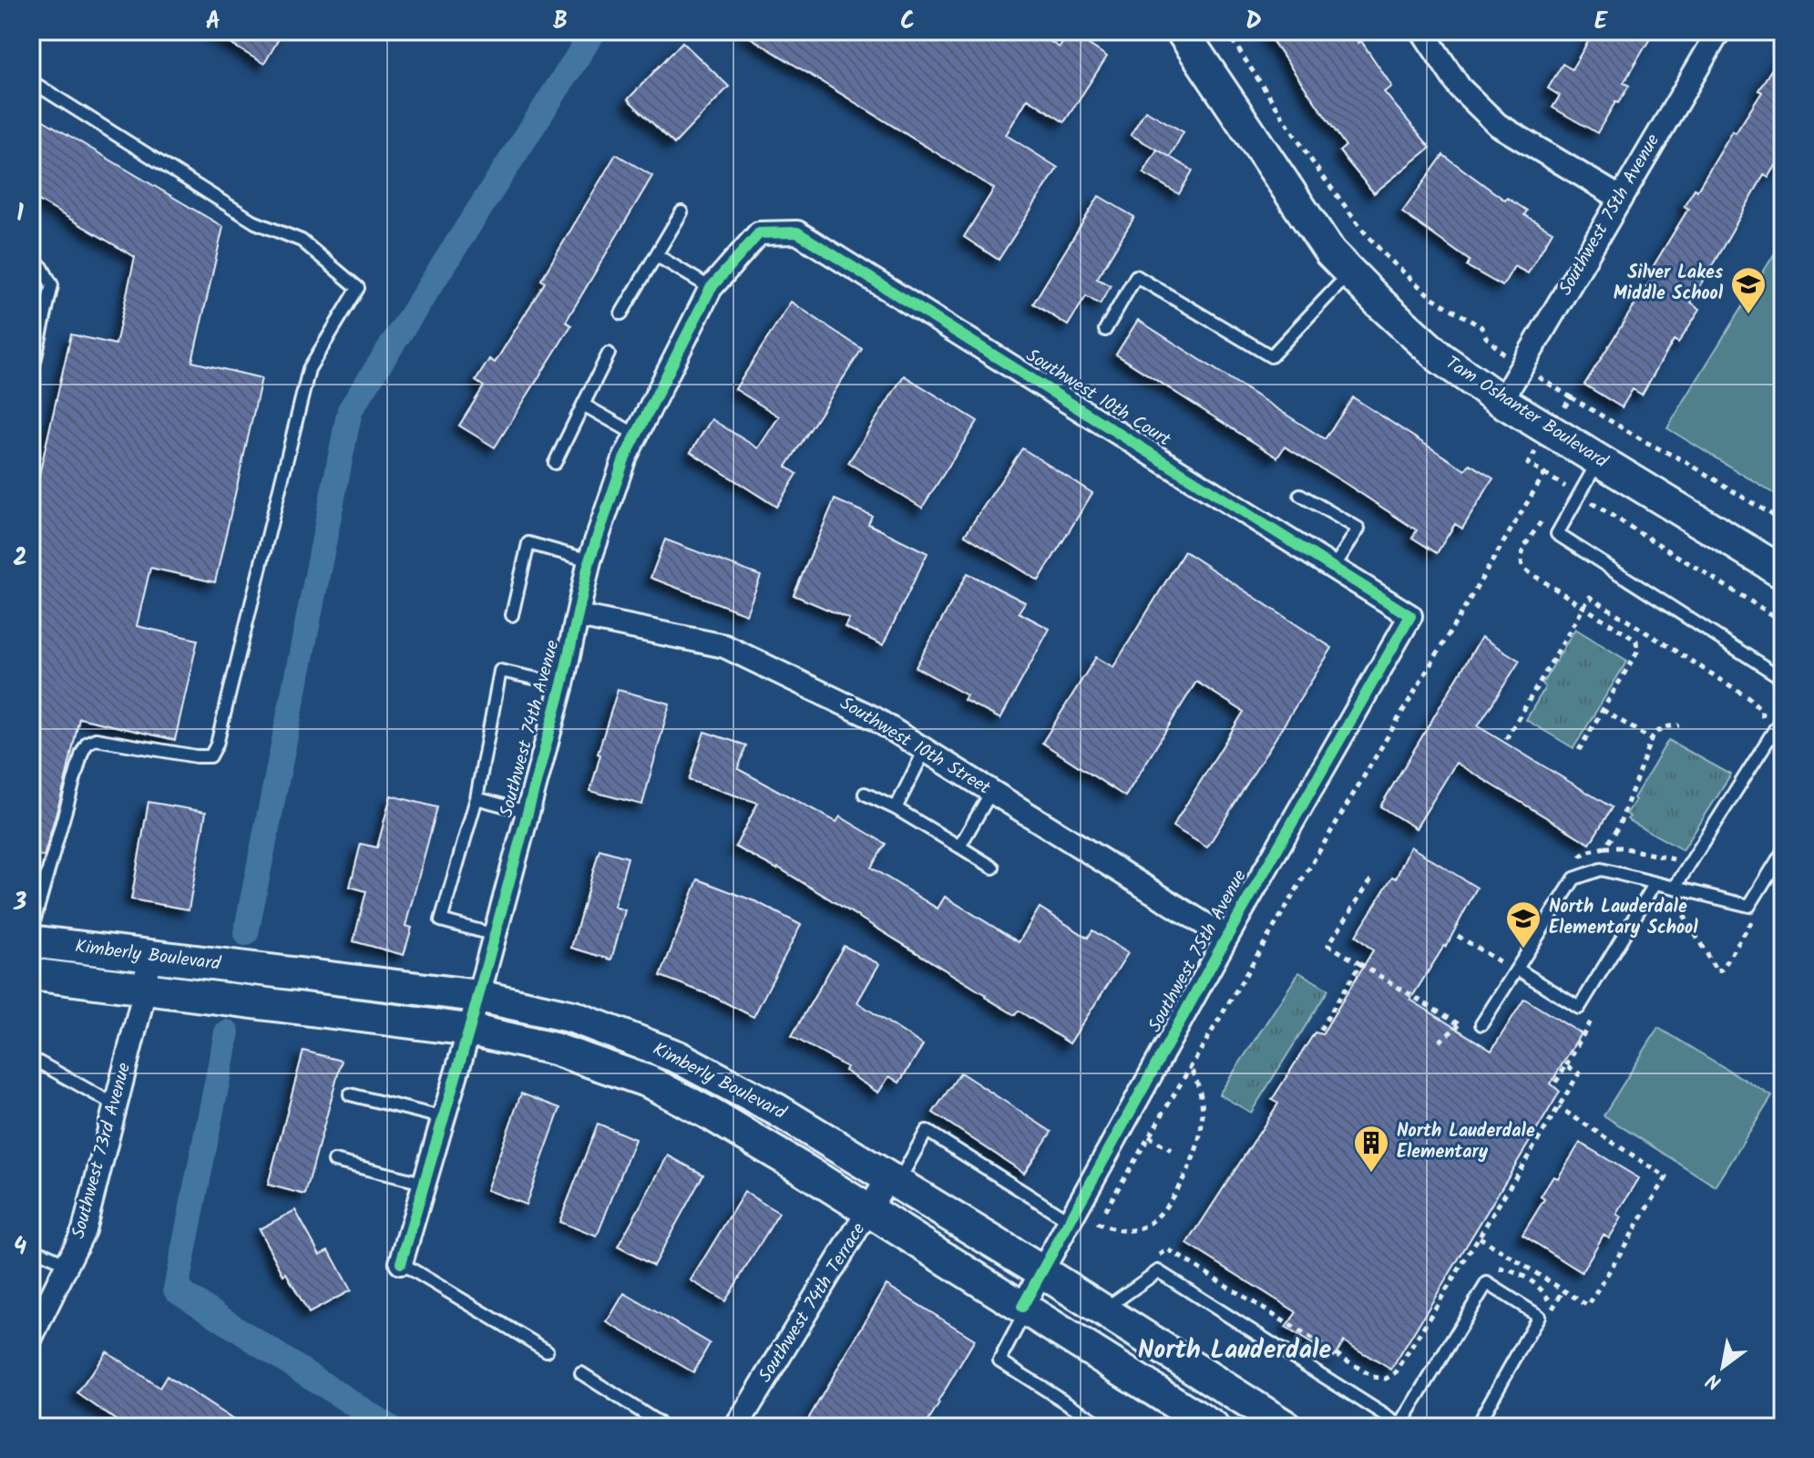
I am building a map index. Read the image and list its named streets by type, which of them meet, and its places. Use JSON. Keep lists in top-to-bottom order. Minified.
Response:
{"streets":{"street":["Southwest 75th Avenue","Southwest 10th Court","Tam Oshanter Boulevard","Southwest 74th Avenue","Southwest 10th Street","Kimberly Boulevard","Southwest 73rd Avenue","Southwest 74th Terrace"]},"crossings":[["Southwest 75th Avenue","Southwest 10th Court"],["Southwest 75th Avenue","Tam Oshanter Boulevard"],["Southwest 75th Avenue","Southwest 10th Street"],["Southwest 75th Avenue","Kimberly Boulevard"],["Southwest 10th Court","Southwest 74th Avenue"],["Southwest 74th Avenue","Southwest 10th Street"],["Southwest 74th Avenue","Kimberly Boulevard"],["Kimberly Boulevard","Southwest 73rd Avenue"],["Kimberly Boulevard","Southwest 74th Terrace"]],"districts":["North Lauderdale"],"places":{"school or university":["Silver Lakes Middle School","North Lauderdale Elementary School"],"building":["North Lauderdale Elementary"]},"north":"bottom left","grid":{"columns":["A","B","C","D","E"],"rows":["1","2","3","4"]}}
